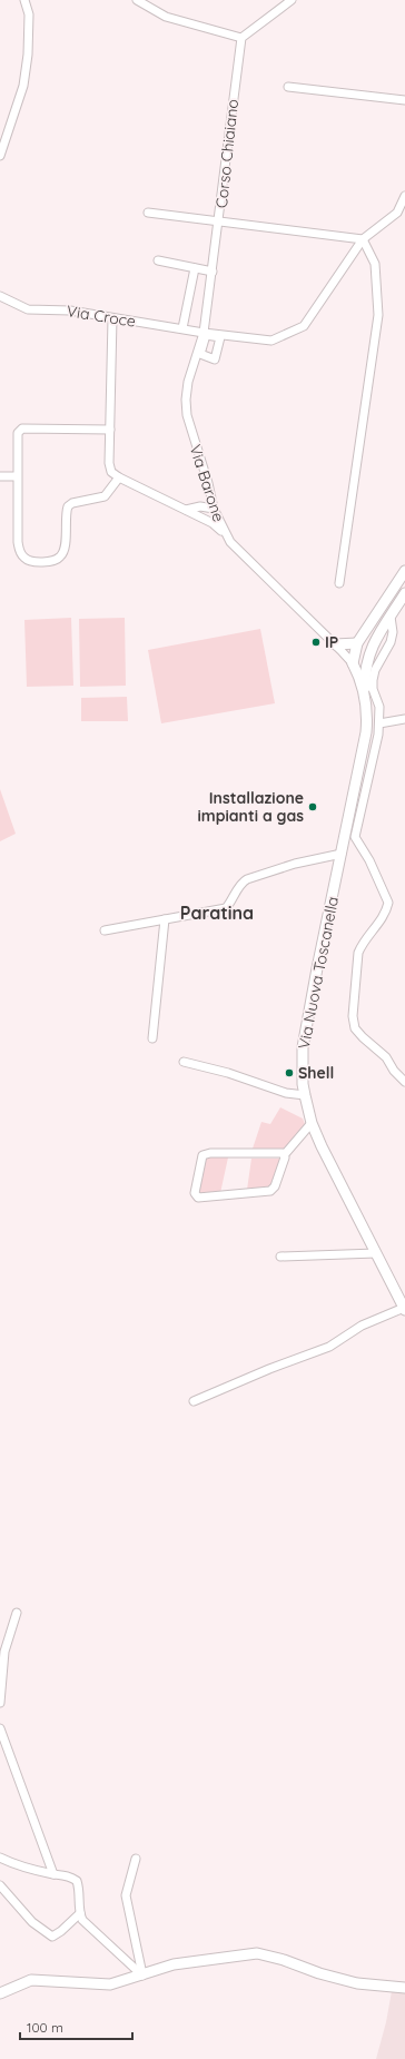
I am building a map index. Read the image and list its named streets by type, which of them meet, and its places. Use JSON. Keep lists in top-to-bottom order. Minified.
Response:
{"streets":{"main road":["Via Nuova Toscanella"],"street":["Corso Chiaiano","Via Croce","Via Barone"]},"crossings":[["Corso Chiaiano","Via Croce"],["Corso Chiaiano","Via Barone"],["Via Croce","Via Barone"],["Via Barone","Via Nuova Toscanella"]],"districts":["Paratina"],"places":["IP","Installazione impianti a gas","Shell"],"scale_bar":"100 m"}
